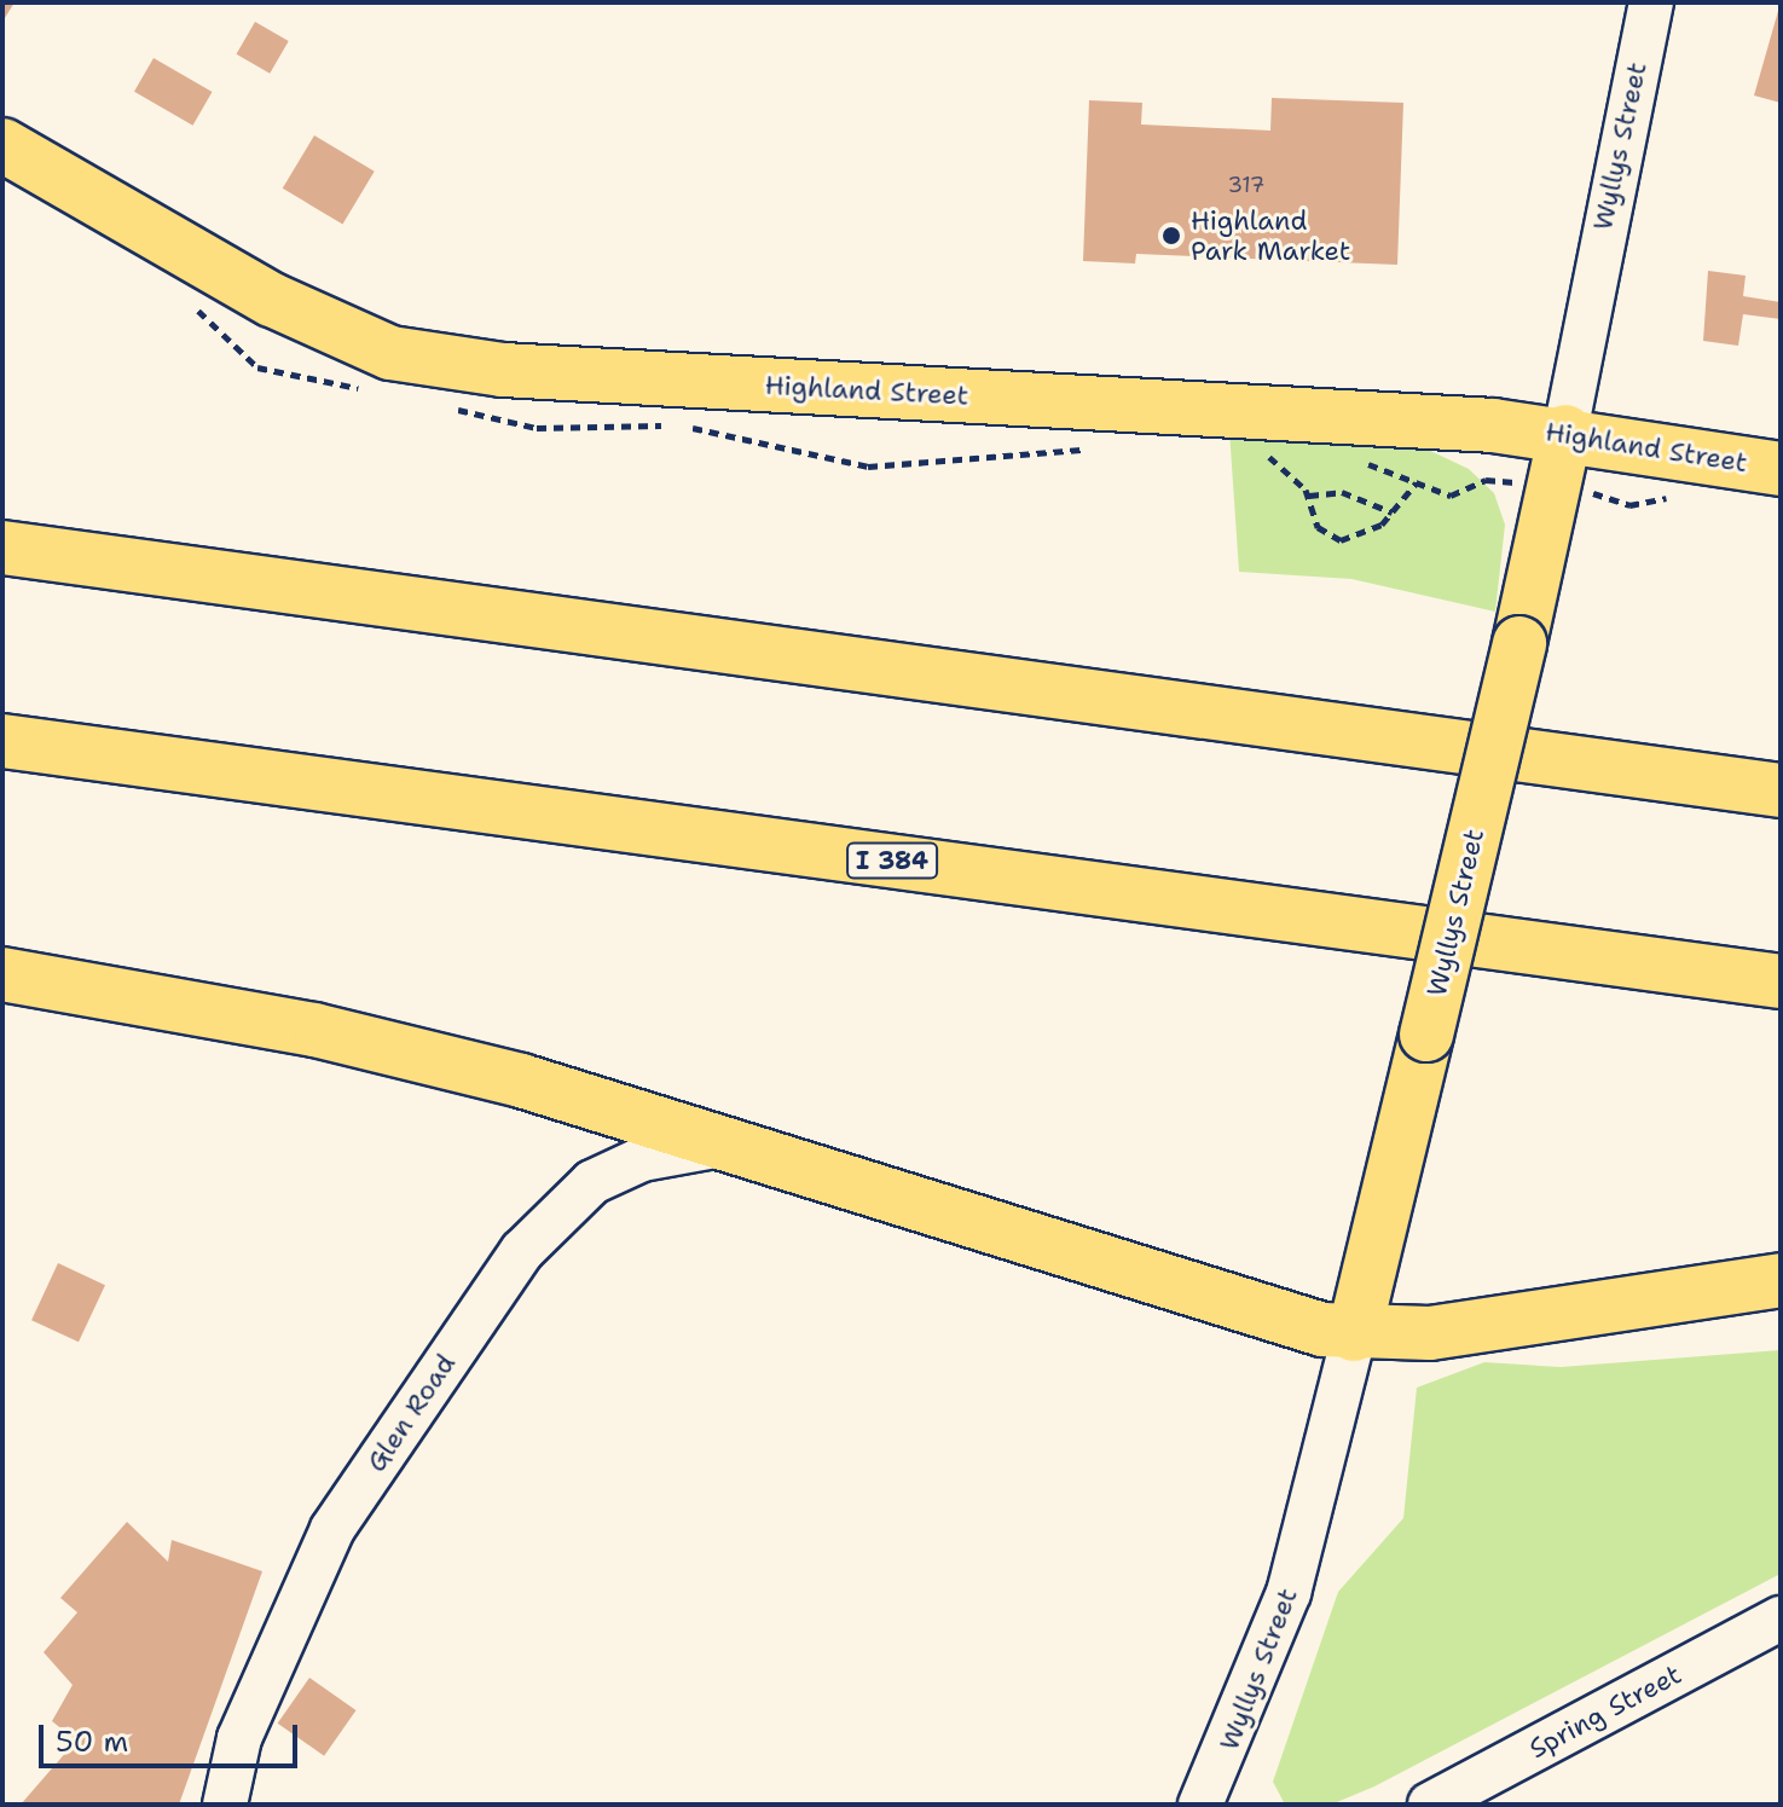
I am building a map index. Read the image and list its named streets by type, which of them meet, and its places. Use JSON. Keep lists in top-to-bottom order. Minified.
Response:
{"streets":{"main road":["Wyllys Street","Highland Street","I 384"],"street":["Glen Road","Spring Street"]},"crossings":[["Wyllys Street","Highland Street"]],"places":["Highland Park Market"],"house_numbers":["317"],"scale_bar":"50 m"}
